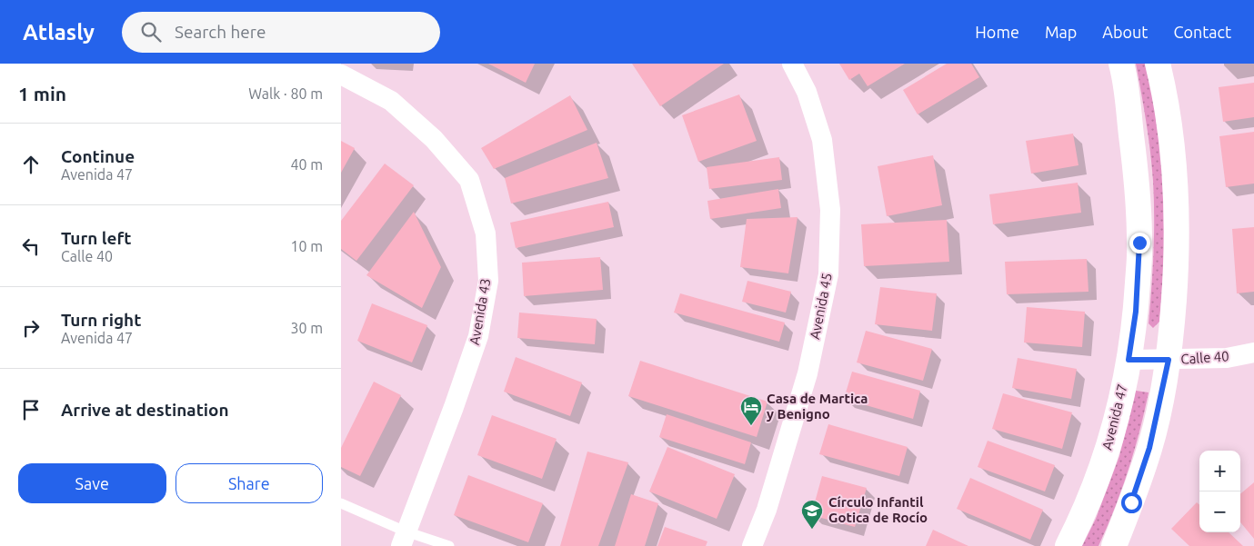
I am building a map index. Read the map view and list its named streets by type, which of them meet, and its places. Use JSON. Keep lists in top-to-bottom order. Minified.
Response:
{"streets":{"main road":["Avenida 47"],"street":["Avenida 45","Avenida 43","Calle 40"]},"crossings":[["Calle 40","Avenida 47"]],"places":{"hotel":["Casa de Martica y Benigno"],"school or university":["Círculo Infantil Gotica de Rocío"]},"page":{"header":"Atlasly","search":"Search here","nav":["Home","Map","About","Contact"],"heading":["1 min","Walk · 80 m"],"list":[["Continue","Avenida 47","40 m"],["Turn left","Calle 40","10 m"],["Turn right","Avenida 47","30 m"],"Arrive at destination"],"buttons":["Save","Share"],"map_buttons":["+","−"]}}
